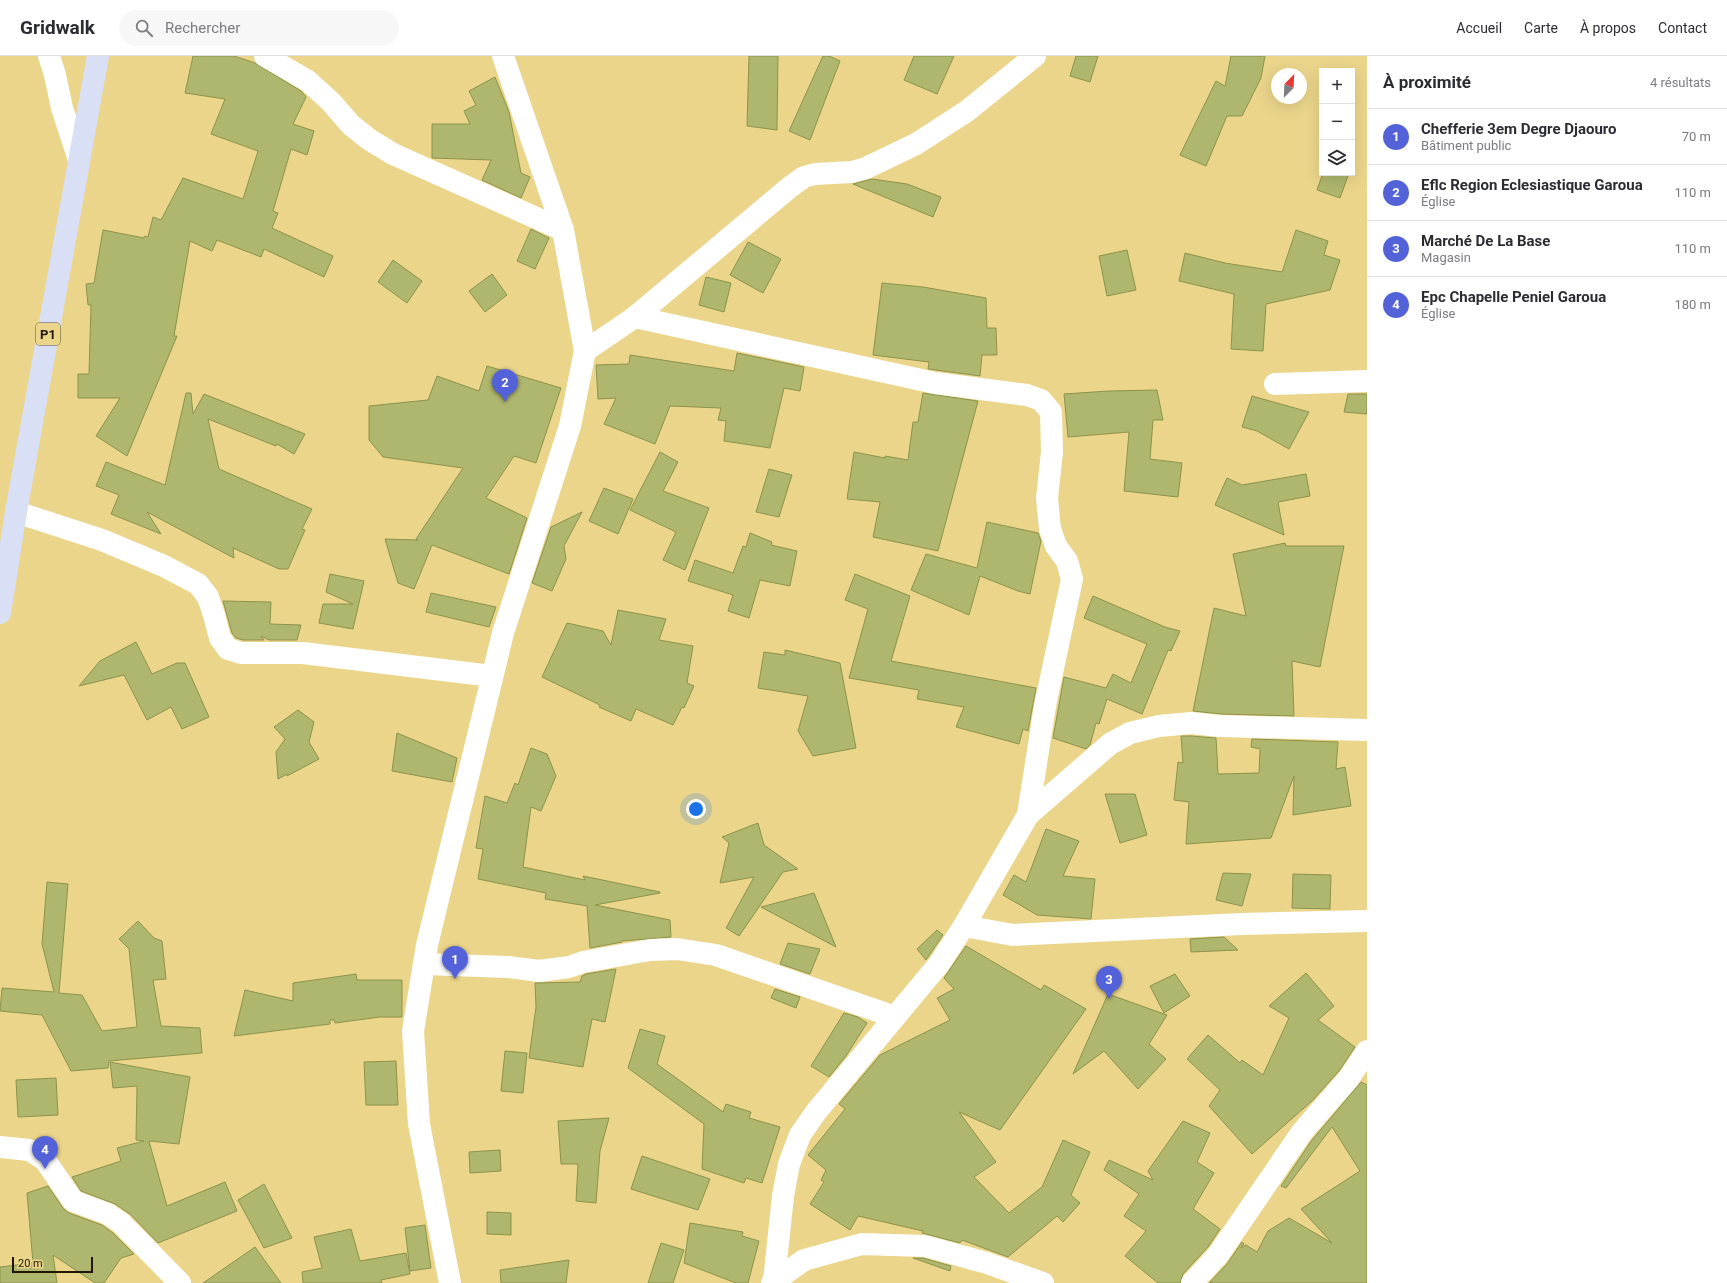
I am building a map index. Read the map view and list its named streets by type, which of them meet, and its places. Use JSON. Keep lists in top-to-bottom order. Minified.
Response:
{"streets":{"main road":["P1"]},"scale_bar":"20 m","north":"top right","page":{"header":"Gridwalk","search":"Rechercher","nav":["Accueil","Carte","À propos","Contact"],"heading":["À proximité","4 résultats"],"map_buttons":["+","−"],"list":[{"mark":"1","name":"Chefferie 3em Degre Djaouro","note":"Bâtiment public","value":"70 m"},{"mark":"2","name":"Eflc Region Eclesiastique Garoua","note":"Église","value":"110 m"},{"mark":"3","name":"Marché De La Base","note":"Magasin","value":"110 m"},{"mark":"4","name":"Epc Chapelle Peniel Garoua","note":"Église","value":"180 m"}],"pins":["2","1","3","4"],"scale":"20 m"}}
